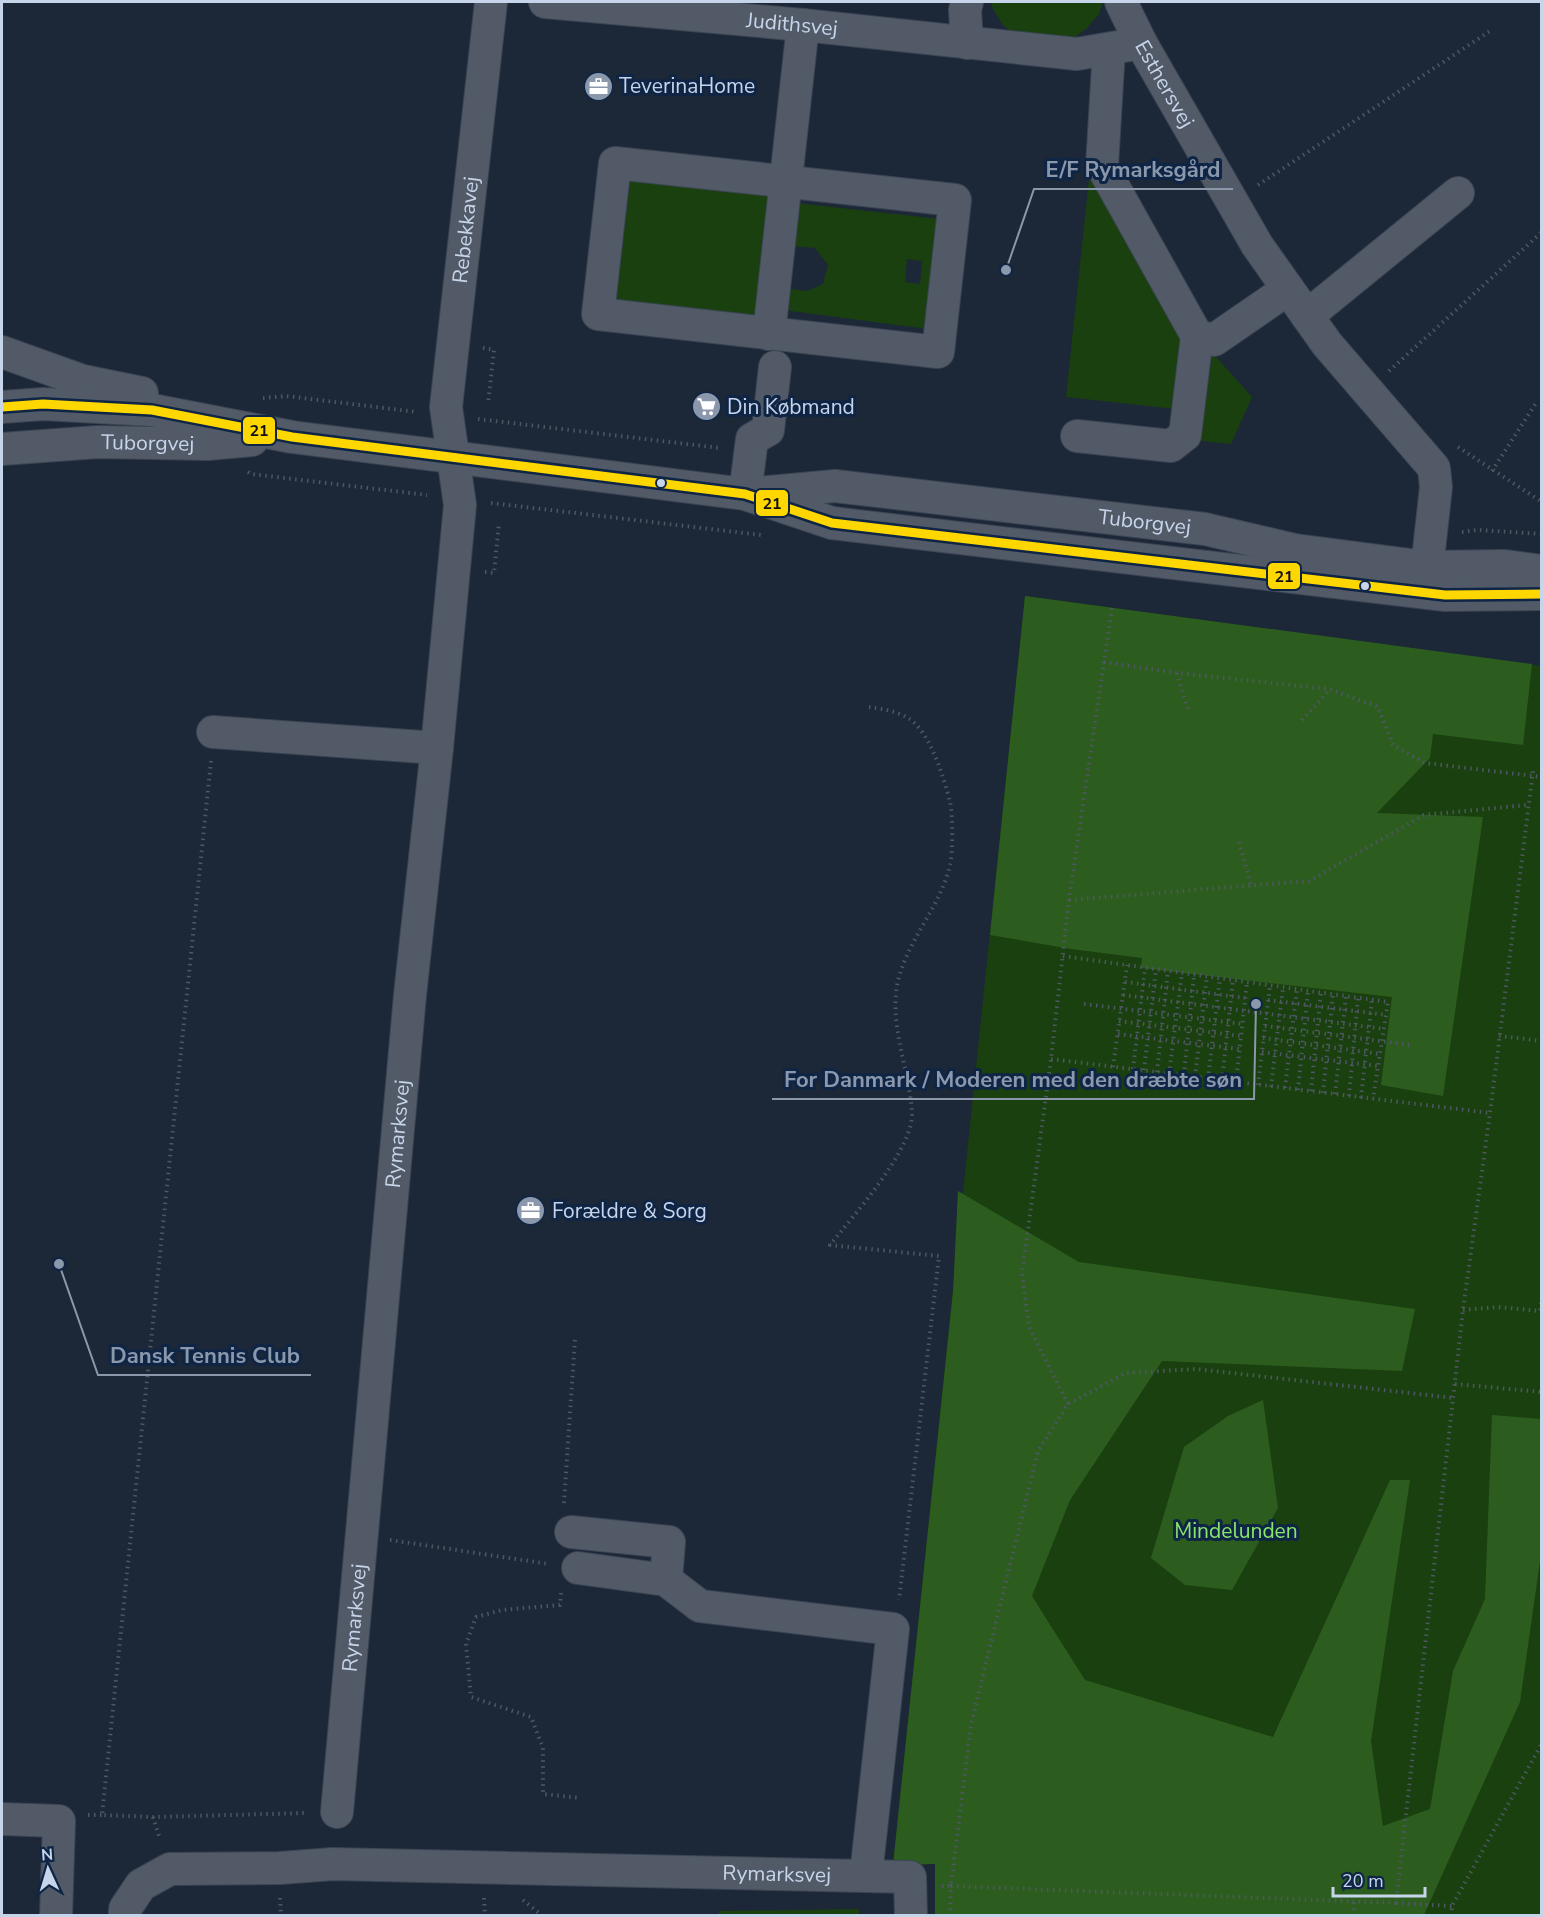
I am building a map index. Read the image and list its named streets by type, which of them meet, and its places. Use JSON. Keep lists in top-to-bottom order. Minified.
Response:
{"streets":{"street":["Judithsvej","Esthersvej","Rebekkavej","Tuborgvej","Rymarksvej"]},"crossings":[["Judithsvej","Esthersvej"],["Esthersvej","Tuborgvej"],["Rebekkavej","Tuborgvej"],["Rebekkavej","Rymarksvej"],["Tuborgvej","Rymarksvej"]],"parks":["Mindelunden"],"places":{"office":["TeverinaHome","Forældre & Sorg"],"other":["E/F Rymarksgård","For Danmark / Moderen med den dræbte søn","Dansk Tennis Club"],"supermarket":["Din Købmand"]},"lines":["transit line 21"],"scale_bar":"20 m","north":"top"}
